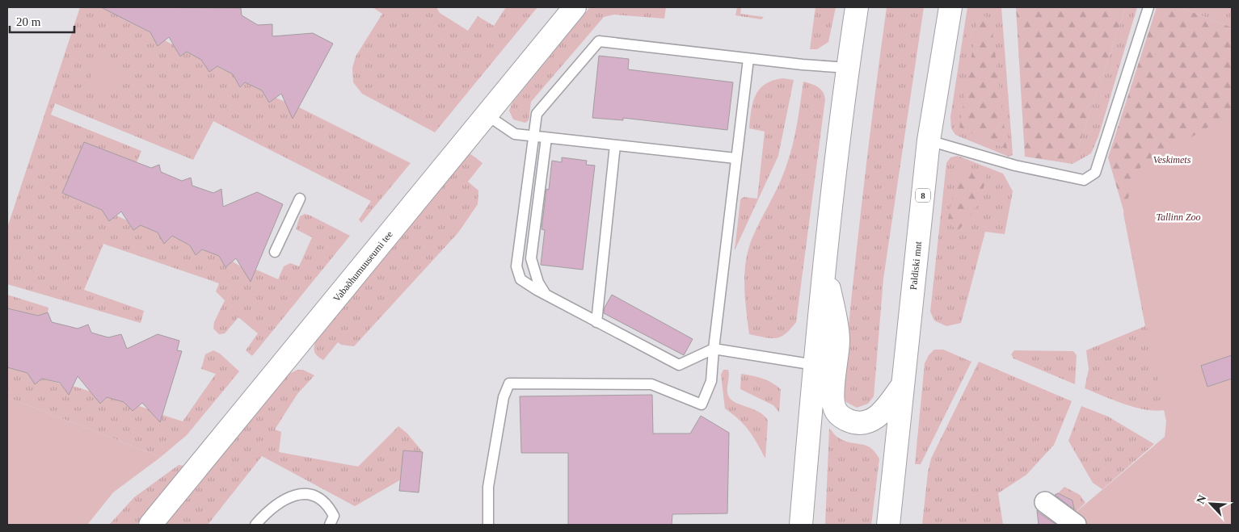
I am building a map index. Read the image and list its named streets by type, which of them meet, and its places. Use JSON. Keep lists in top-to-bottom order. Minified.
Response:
{"streets":{"main road":["8","Paldiski mnt","Vabaõhumuuseumi tee"]},"parks":["Veskimets","Tallinn Zoo"],"scale_bar":"20 m","north":"top left"}
